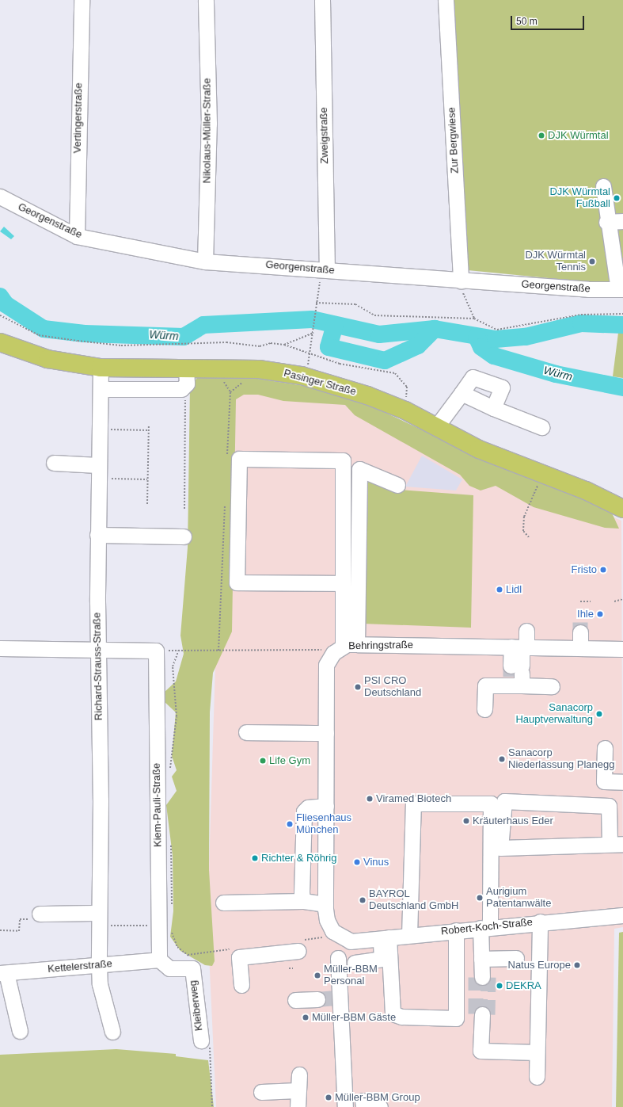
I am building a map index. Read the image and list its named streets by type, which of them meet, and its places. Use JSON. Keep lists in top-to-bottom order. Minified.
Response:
{"streets":{"main road":["Pasinger Straße"],"street":["Vertingerstraße","Nikolaus-Müller-Straße","Zweigstraße","Zur Bergwiese","Georgenstraße","Behringstraße","Richard-Strauss-Straße","Kiem-Pauli-Straße","Robert-Koch-Straße","Kettelerstraße","Kleiberweg"]},"crossings":[["Vertingerstraße","Georgenstraße"],["Nikolaus-Müller-Straße","Georgenstraße"],["Zweigstraße","Georgenstraße"],["Zur Bergwiese","Georgenstraße"],["Pasinger Straße","Richard-Strauss-Straße"],["Richard-Strauss-Straße","Kettelerstraße"],["Kiem-Pauli-Straße","Kettelerstraße"],["Kiem-Pauli-Straße","Kleiberweg"],["Kettelerstraße","Kleiberweg"]],"water":["Würm"],"places":["DJK Würmtal","DJK Würmtal Fußball","DJK Würmtal Tennis","Fristo","Lidl","Ihle","PSI CRO Deutschland","Sanacorp Hauptverwaltung","Sanacorp Niederlassung Planegg","Life Gym","Viramed Biotech","Kräuterhaus Eder","Fliesenhaus München","Richter & Röhrig","Vinus","Aurigium Patentanwälte","BAYROL Deutschland GmbH","Natus Europe","Müller-BBM Personal","DEKRA","Müller-BBM Gäste","Müller-BBM Group"],"scale_bar":"50 m"}
